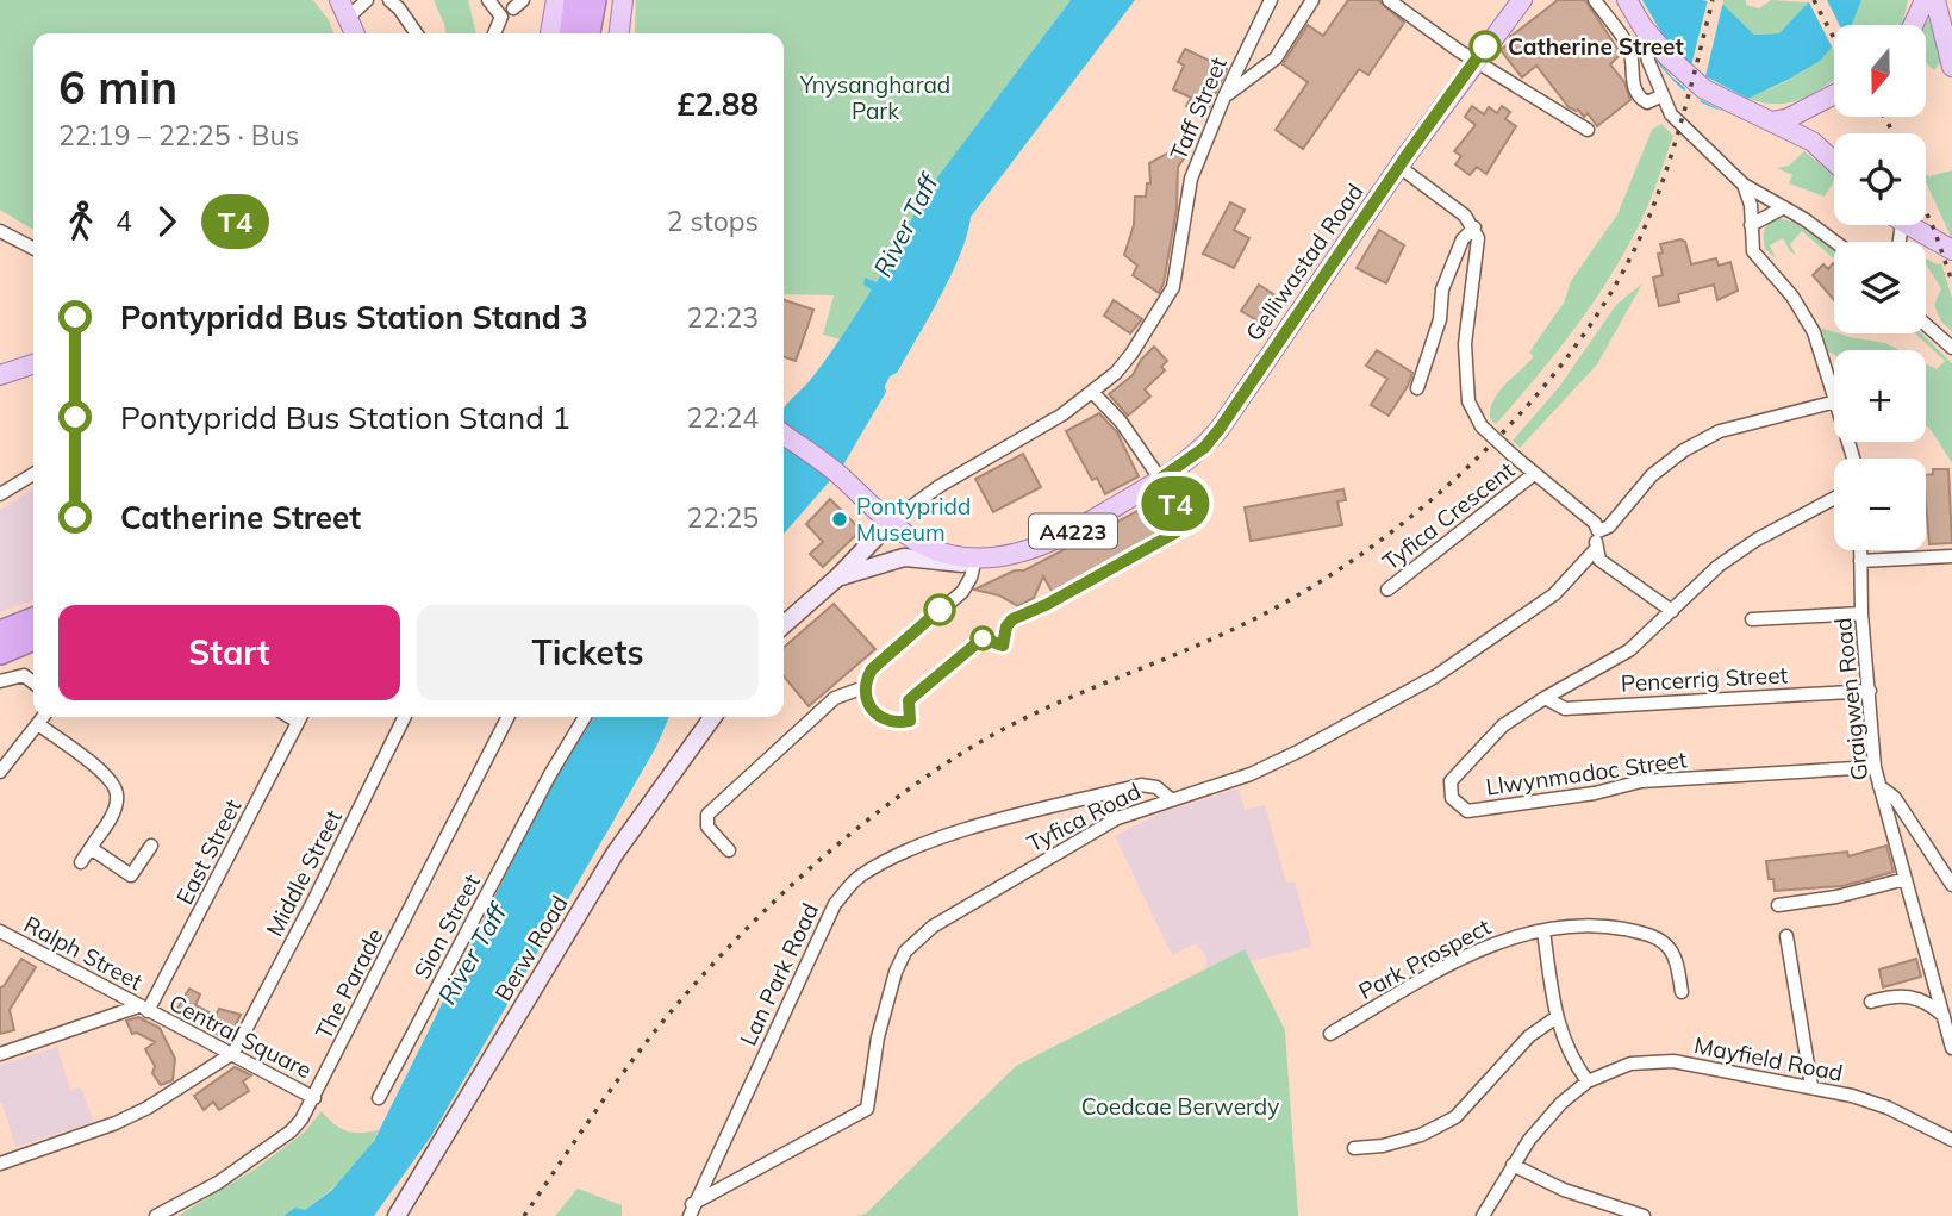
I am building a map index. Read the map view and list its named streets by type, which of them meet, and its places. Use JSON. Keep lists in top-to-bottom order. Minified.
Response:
{"streets":{"main road":["Gelliwastad Road","A4223","Berw Road"],"street":["Taff Street","Tyfica Crescent","Pencerrig Street","Graigwen Road","Llwynmadoc Street","Tyfica Road","East Street","Middle Street","Sion Street","Ralph Street","Park Prospect","Lan Park Road","The Parade","Central Square","Mayfield Road"]},"crossings":[["Gelliwastad Road","A4223"],["Pencerrig Street","Graigwen Road"],["Pencerrig Street","Llwynmadoc Street"],["Graigwen Road","Llwynmadoc Street"],["Tyfica Road","Lan Park Road"],["East Street","Ralph Street"],["East Street","Central Square"],["Middle Street","Central Square"],["Ralph Street","Central Square"],["The Parade","Central Square"]],"water":["River Taff"],"parks":["Ynysangharad Park","Coedcae Berwerdy"],"places":["Catherine Street","Pontypridd Museum"],"lines":["bus line T4"],"north":"bottom","page":{"on_map":"T4","map_buttons":["+","−"],"heading":["6 min","22:19 – 22:25 · Bus","£2.88"],"legs":["4","T4","2 stops"],"list":[{"name":"Pontypridd Bus Station Stand 3","value":"22:23"},{"name":"Pontypridd Bus Station Stand 1","value":"22:24"},{"name":"Catherine Street","value":"22:25"}],"buttons":["Start","Tickets"]}}
